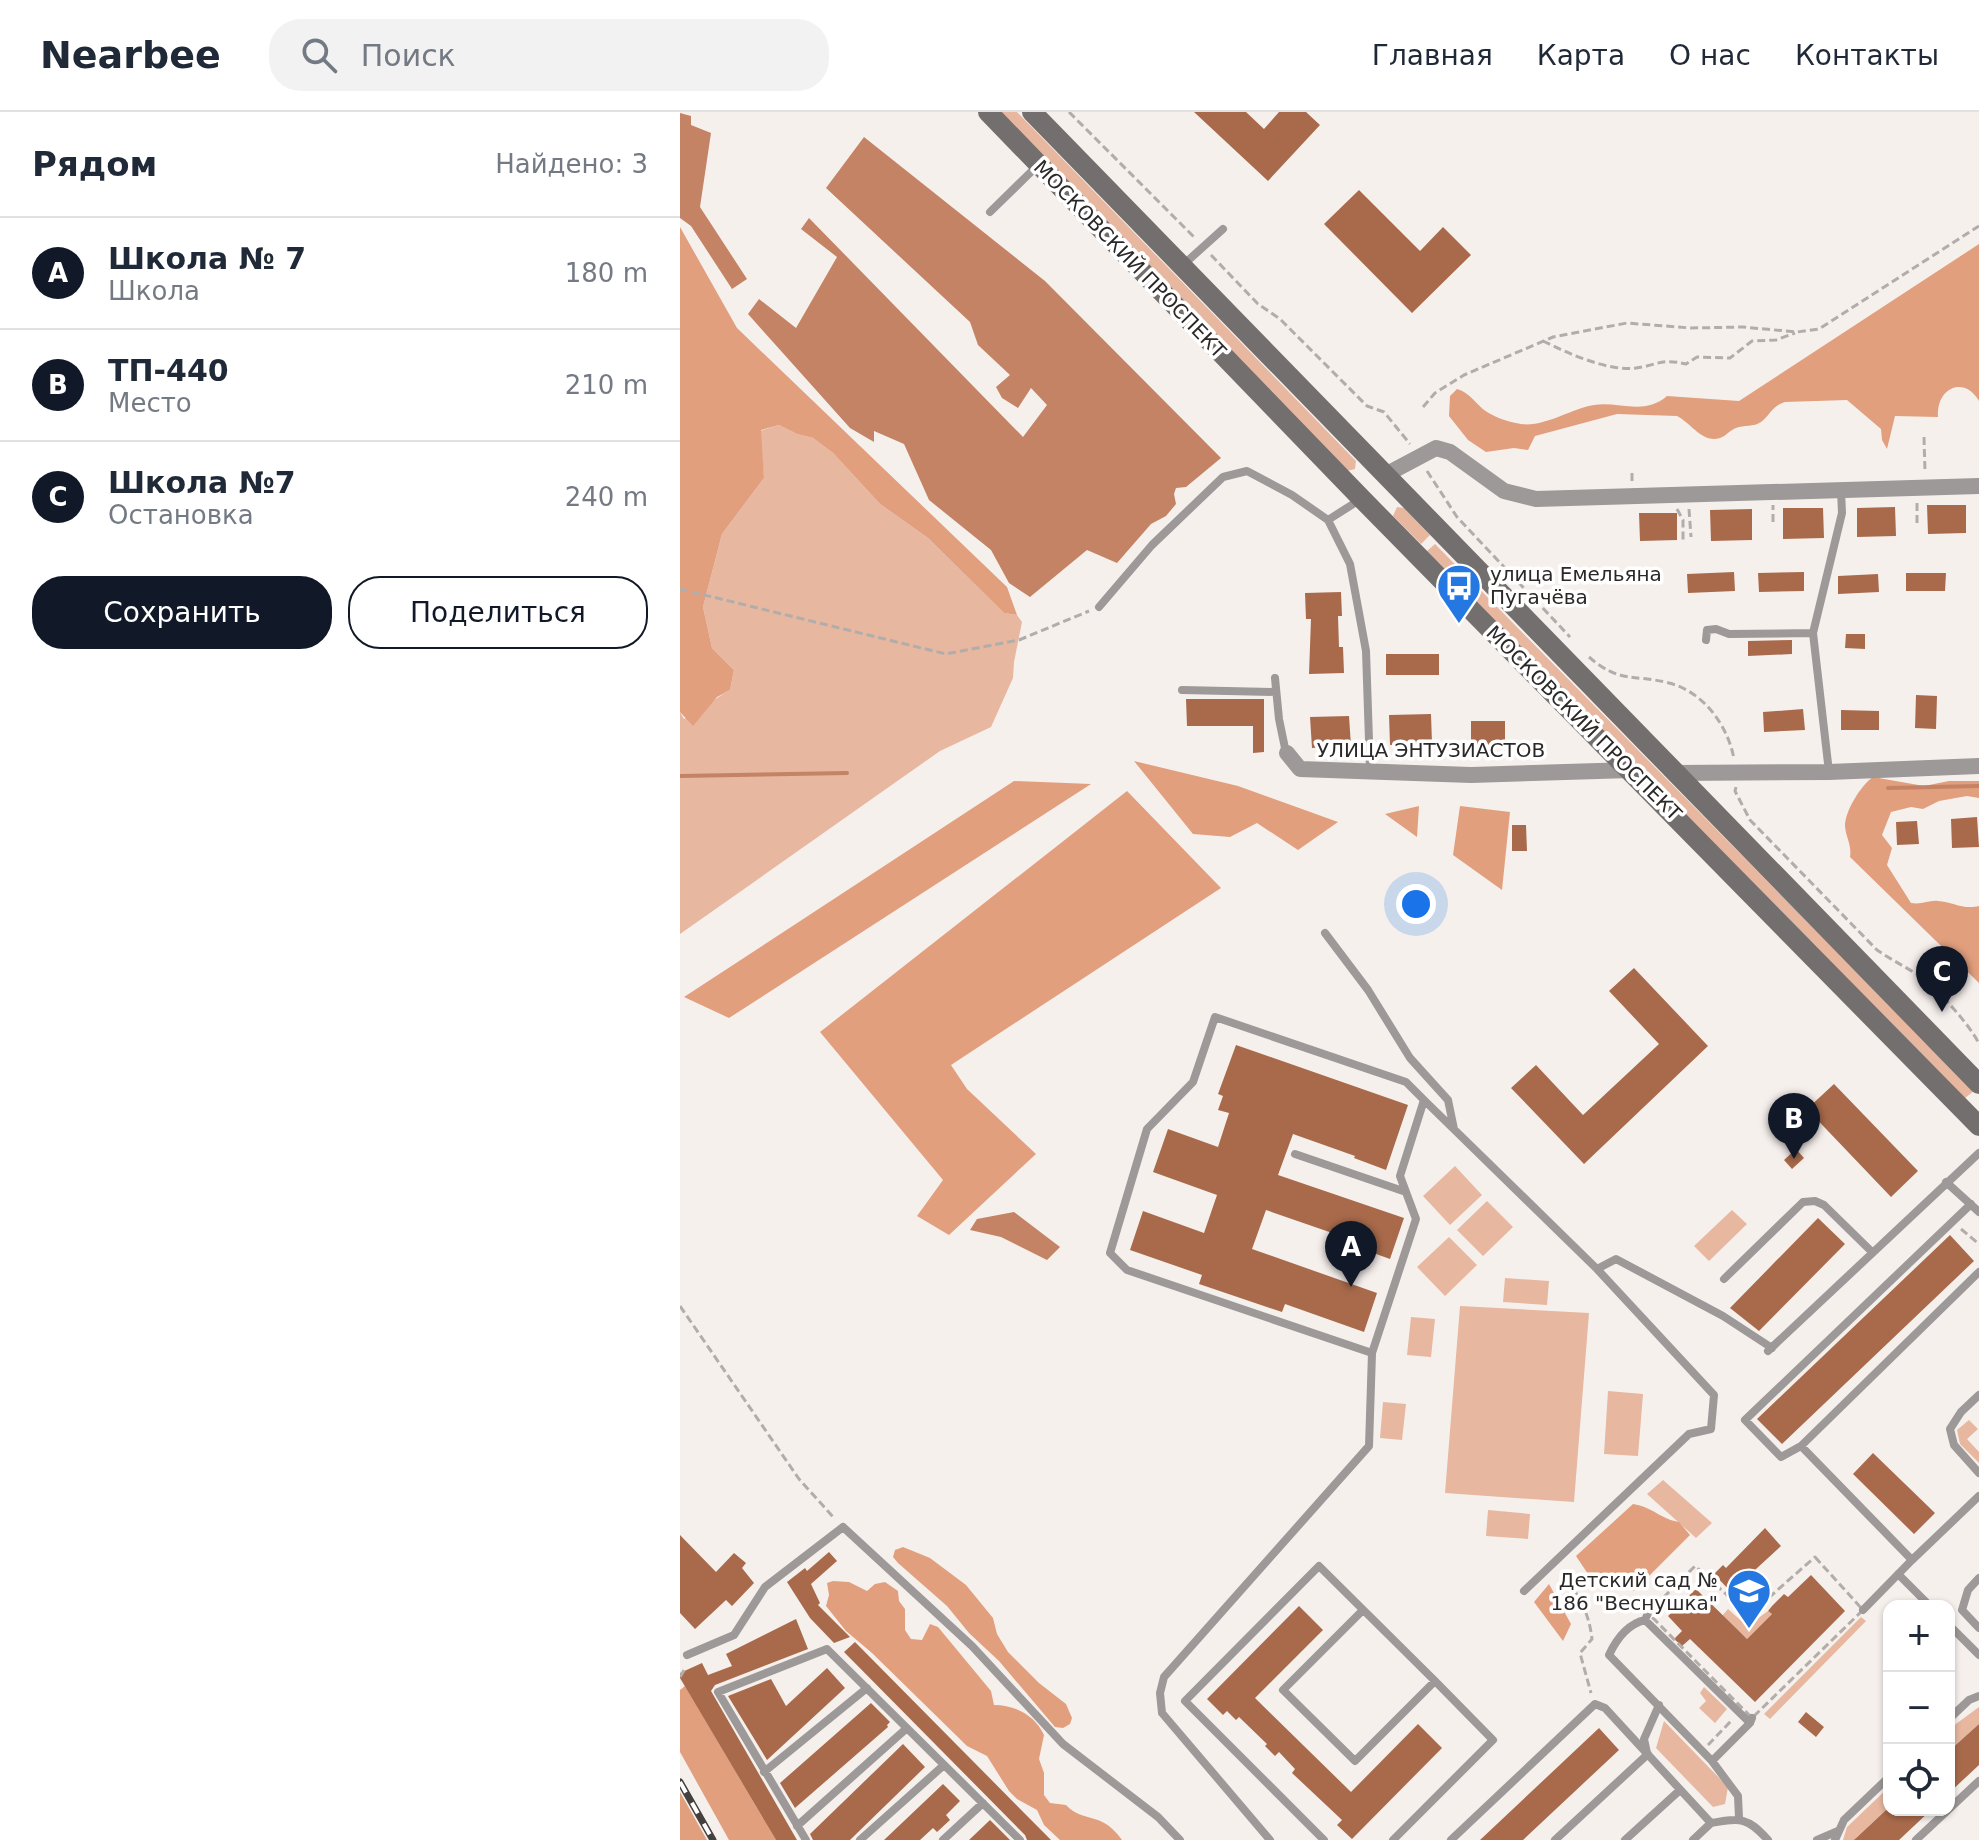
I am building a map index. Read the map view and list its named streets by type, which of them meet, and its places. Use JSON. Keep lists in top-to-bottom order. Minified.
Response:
{"streets":{"main road":["МОСКОВСКИЙ ПРОСПЕКТ"],"street":["УЛИЦА ЭНТУЗИАСТОВ"]},"crossings":[["МОСКОВСКИЙ ПРОСПЕКТ","УЛИЦА ЭНТУЗИАСТОВ"]],"places":{"bus stop":["улица Емельяна Пугачёва"],"school or university":["Детский сад № 186 \"Веснушка\""]},"page":{"header":"Nearbee","search":"Поиск","nav":["Главная","Карта","О нас","Контакты"],"heading":["Рядом","Найдено: 3"],"list":[{"mark":"A","name":"Школа № 7","note":"Школа","value":"180 m"},{"mark":"B","name":"ТП-440","note":"Место","value":"210 m"},{"mark":"C","name":"Школа №7","note":"Остановка","value":"240 m"}],"buttons":["Сохранить","Поделиться"],"pins":["C","B","A"],"map_buttons":["+","−"]}}
